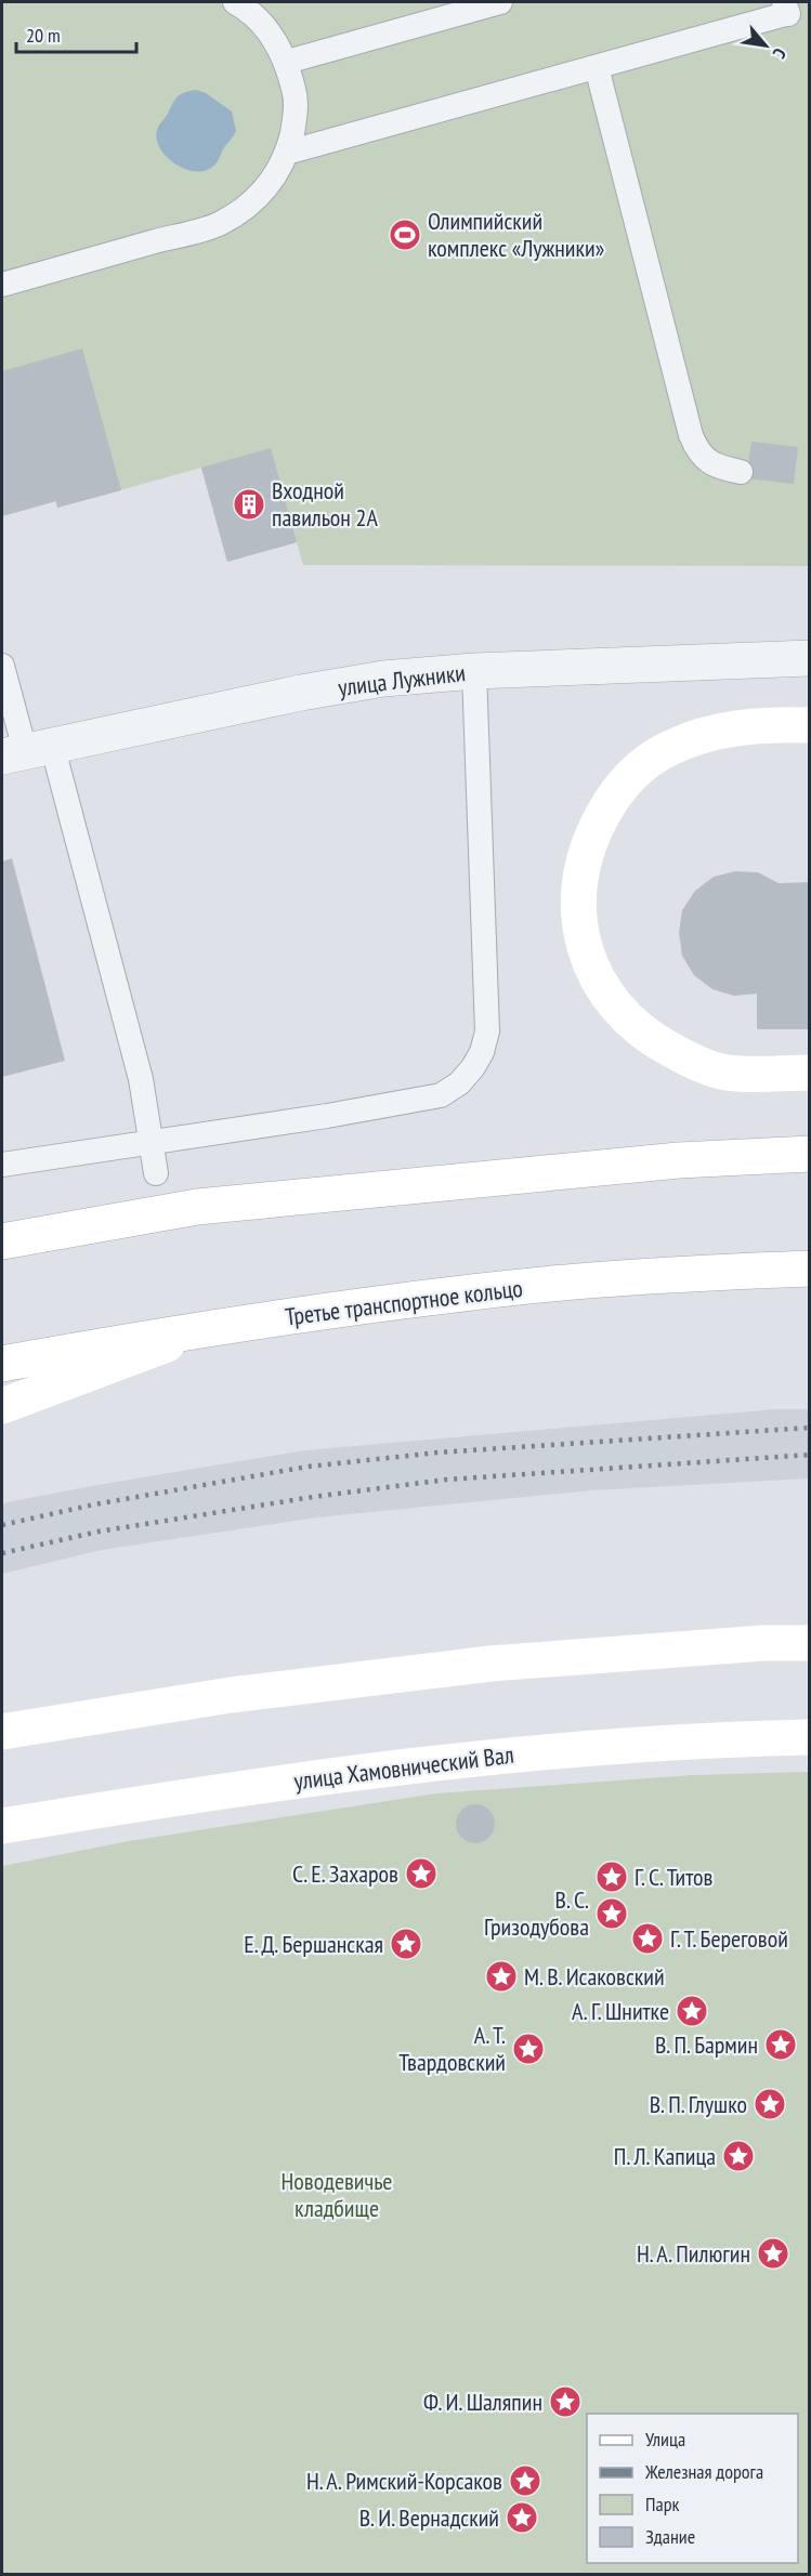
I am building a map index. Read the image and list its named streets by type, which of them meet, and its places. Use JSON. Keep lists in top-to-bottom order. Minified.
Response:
{"streets":{"main road":["Третье транспортное кольцо","улица Хамовнический Вал"],"street":["улица Лужники"]},"parks":["Новодевичье кладбище"],"places":{"sports":["Олимпийский комплекс «Лужники»"],"building":["Входной павильон 2A"],"place":["С. Е. Захаров","Г. С. Титов","В. С. Гризодубова","Г. Т. Береговой","Е. Д. Бершанская","М. В. Исаковский","А. Г. Шнитке","В. П. Бармин","А. Т. Твардовский","В. П. Глушко","П. Л. Капица","Н. А. Пилюгин","Ф. И. Шаляпин","Н. А. Римский-Корсаков","В. И. Вернадский"]},"legend":["Улица","Железная дорога","Парк","Здание"],"scale_bar":"20 m","north":"bottom right"}
